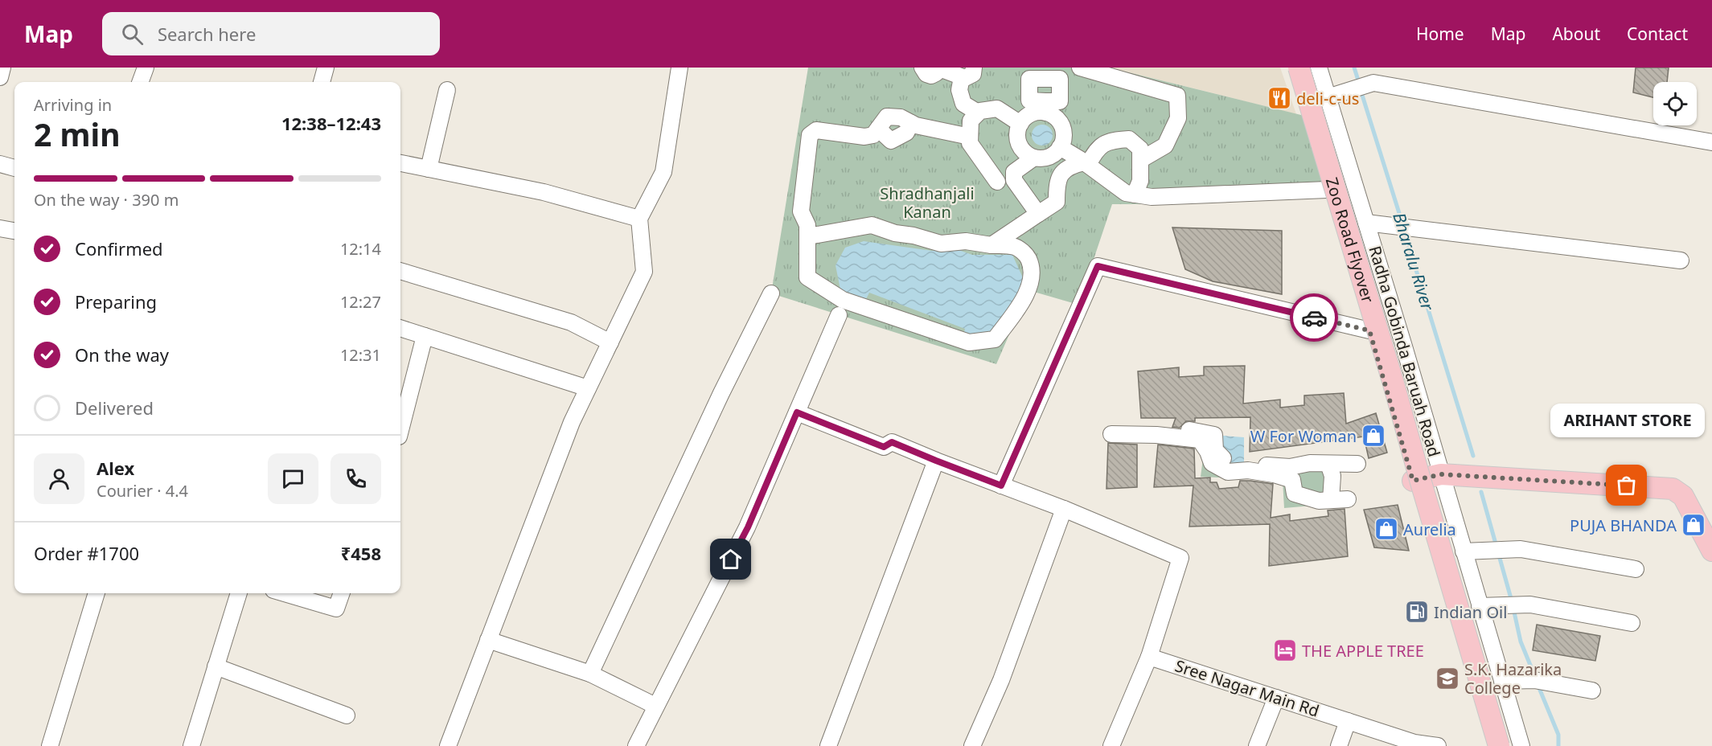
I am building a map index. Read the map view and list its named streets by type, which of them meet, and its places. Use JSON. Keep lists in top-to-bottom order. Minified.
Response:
{"streets":{"main road":["Zoo Road Flyover"],"street":["Radha Gobinda Baruah Road","Sree Nagar Main Rd"]},"water":["Bharalu River"],"parks":["Shradhanjali Kanan"],"places":{"restaurant":["deli-c-us"],"shop":["W For Woman","PUJA BHANDA","Aurelia"],"other":["ARIHANT STORE"],"fuel station":["Indian Oil"],"hotel":["THE APPLE TREE"],"school or university":["S.K. Hazarika College"]},"page":{"header":"Map","search":"Search here","nav":["Home","Map","About","Contact"],"heading":["2 min","Arriving in","12:38–12:43"],"panel":["Alex","Courier · 4.4","Order #1700","₹458"],"bar":"On the way · 390 m","list":[["Confirmed","12:14"],["Preparing","12:27"],["On the way","12:31"],"Delivered"],"bubble":"ARIHANT STORE"}}
